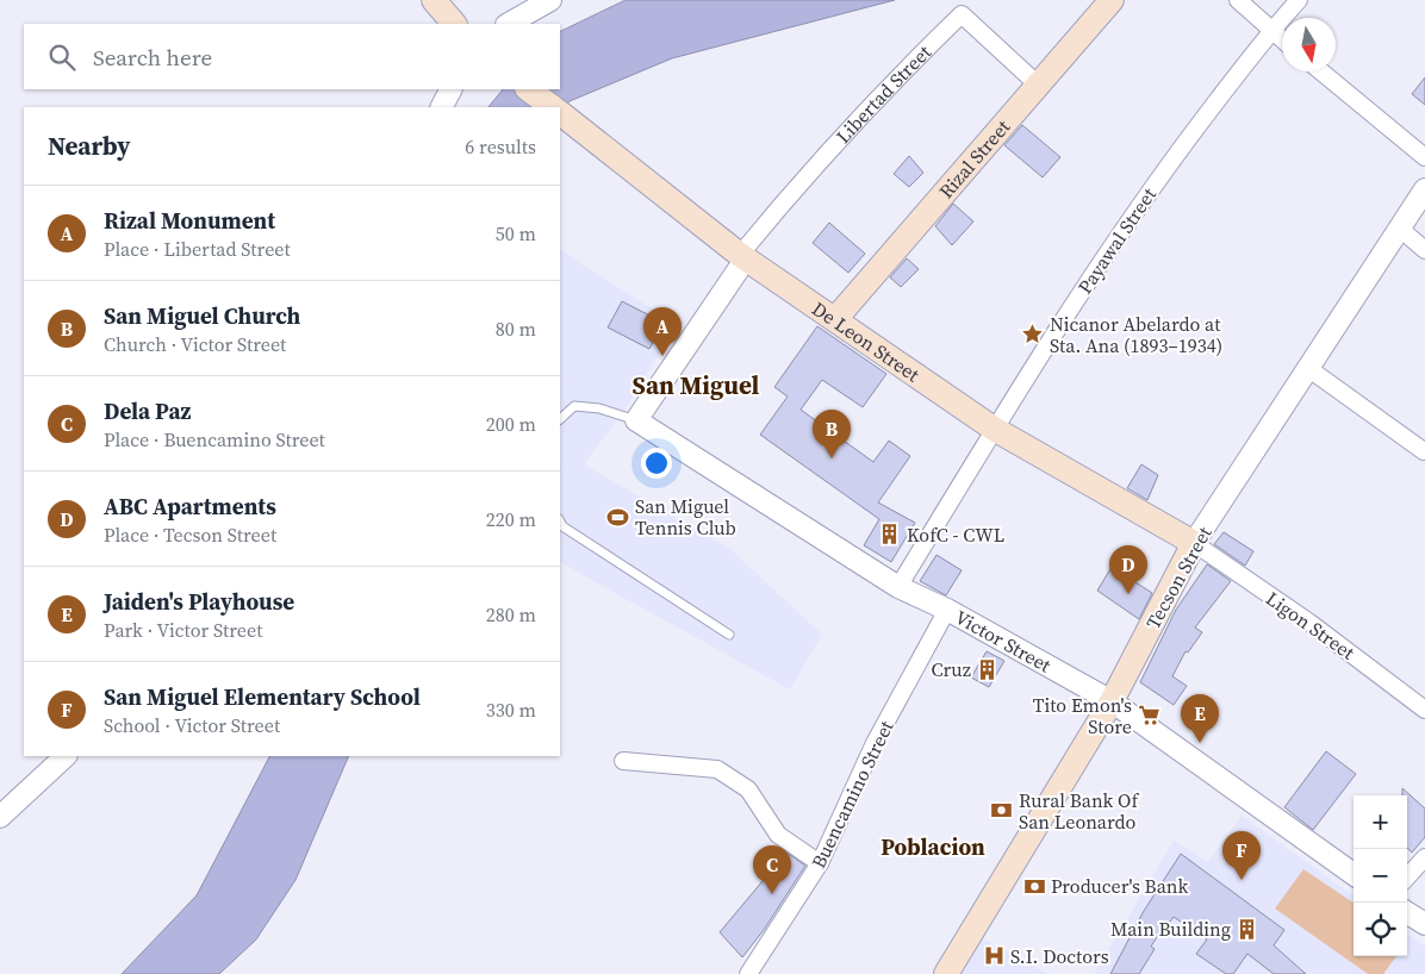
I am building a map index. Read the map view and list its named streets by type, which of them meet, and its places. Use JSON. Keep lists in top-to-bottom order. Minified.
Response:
{"streets":{"main road":["Rizal Street","De Leon Street","Tecson Street"],"street":["Libertad Street","Payawal Street","Ligon Street","Victor Street","Buencamino Street"]},"crossings":[["Libertad Street","Rizal Street"],["Libertad Street","De Leon Street"],["Libertad Street","Victor Street"],["Rizal Street","De Leon Street"],["Payawal Street","De Leon Street"],["Payawal Street","Victor Street"],["De Leon Street","Tecson Street"],["De Leon Street","Ligon Street"],["Tecson Street","Ligon Street"],["Tecson Street","Victor Street"],["Victor Street","Buencamino Street"]],"districts":["San Miguel","Poblacion"],"places":{"place":["Nicanor Abelardo at Sta. Ana (1893–1934)"],"sports":["San Miguel Tennis Club"],"building":["KofC - CWL","Cruz","Main Building"],"supermarket":["Tito Emon's Store"],"bank":["Rural Bank Of San Leonardo","Producer's Bank"],"hospital":["S.I. Doctors"]},"north":"bottom","page":{"search":"Search here","heading":["Nearby","6 results"],"list":[{"mark":"A","name":"Rizal Monument","note":"Place · Libertad Street","value":"50 m"},{"mark":"B","name":"San Miguel Church","note":"Church · Victor Street","value":"80 m"},{"mark":"C","name":"Dela Paz","note":"Place · Buencamino Street","value":"200 m"},{"mark":"D","name":"ABC Apartments","note":"Place · Tecson Street","value":"220 m"},{"mark":"E","name":"Jaiden's Playhouse","note":"Park · Victor Street","value":"280 m"},{"mark":"F","name":"San Miguel Elementary School","note":"School · Victor Street","value":"330 m"}],"pins":["A","B","D","E","F","C"],"map_buttons":["+","−"]}}
